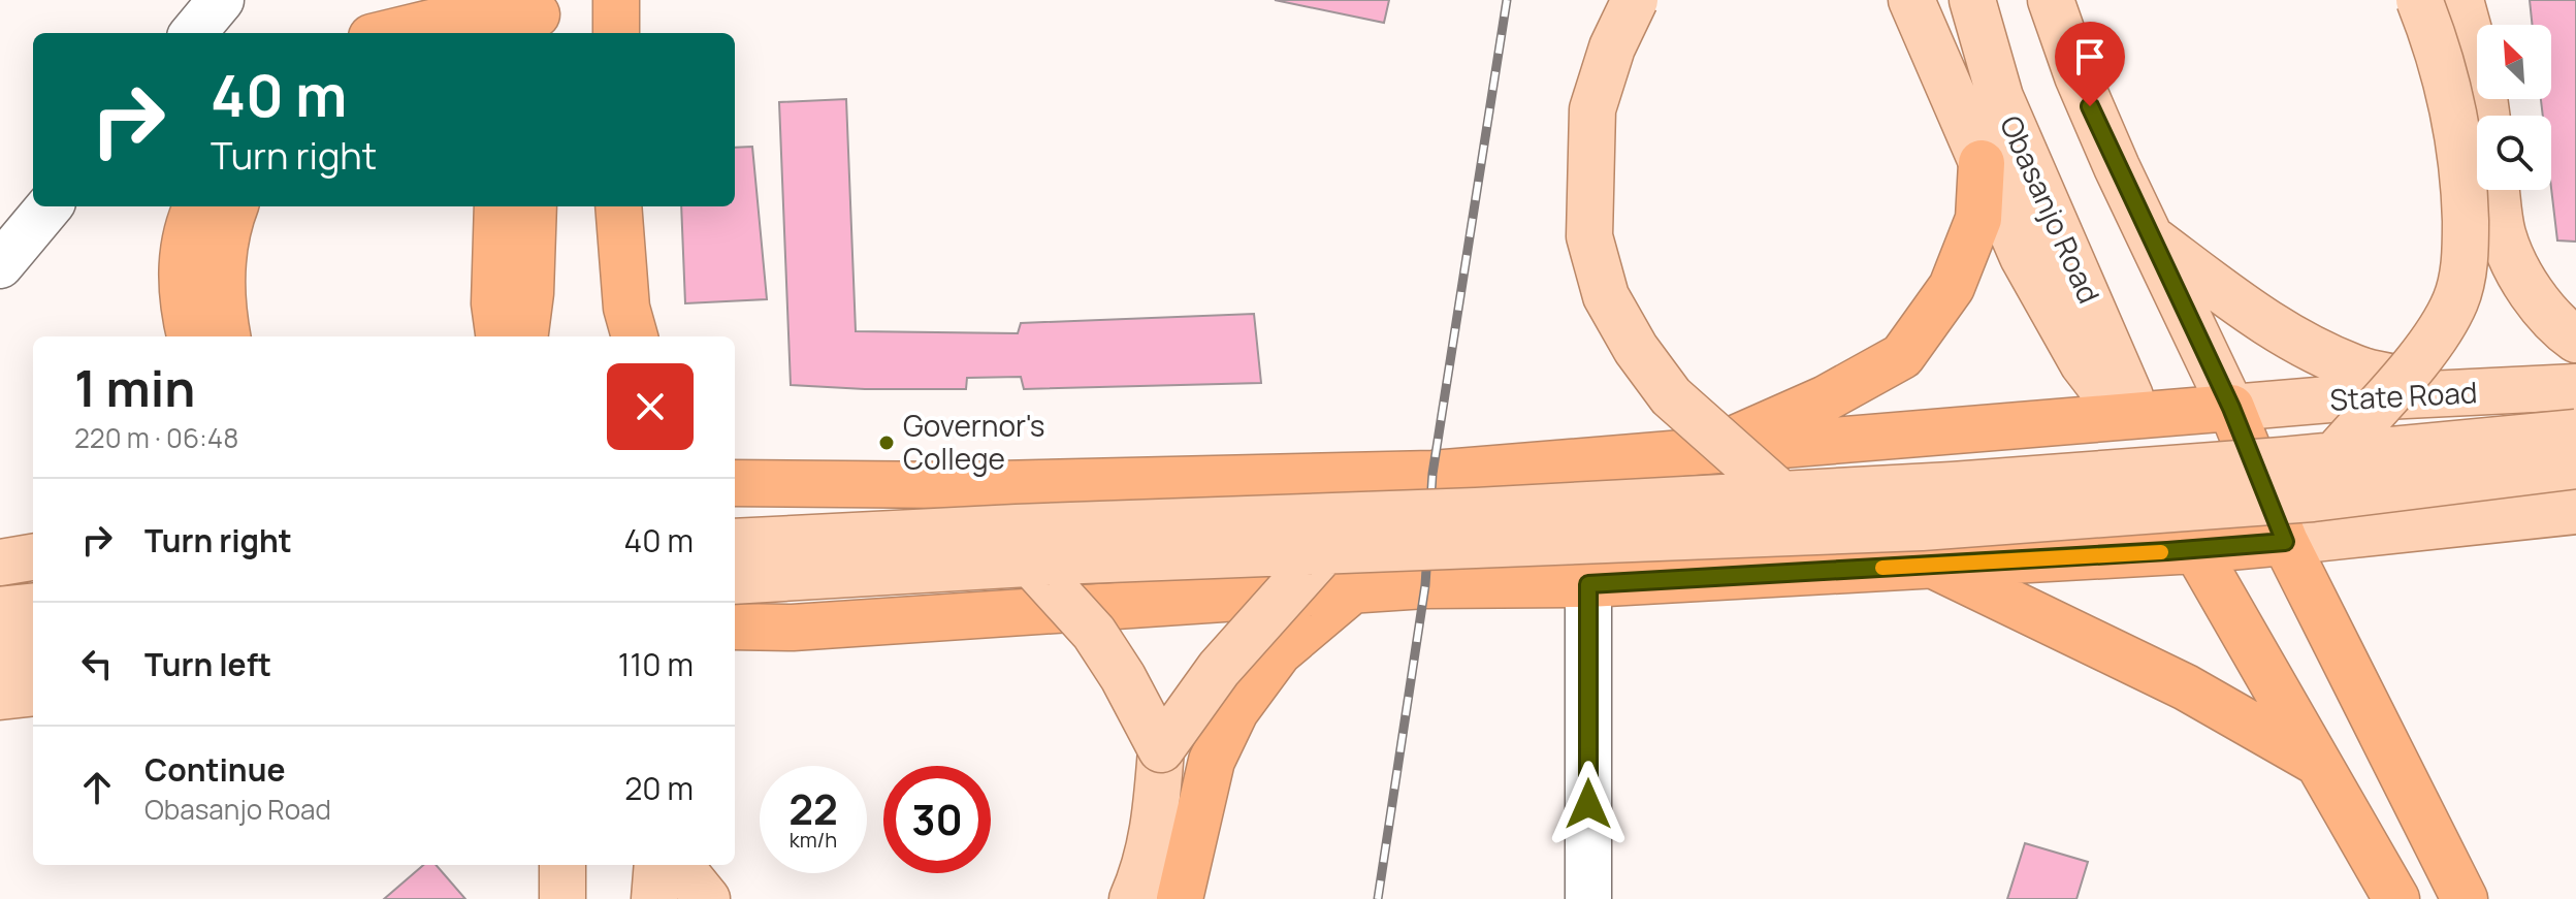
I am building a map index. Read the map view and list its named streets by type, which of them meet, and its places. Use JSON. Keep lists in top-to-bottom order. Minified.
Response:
{"streets":{"main road":["Obasanjo Road","State Road"]},"places":["Governor's College"],"north":"top left","page":{"turn":["40 m","Turn right"],"heading":["1 min","220 m · 06:48"],"list":[{"name":"Turn right","value":"40 m"},{"name":"Turn left","value":"110 m"},{"name":"Continue","note":"Obasanjo Road","value":"20 m"}],"speed":"22 km/h","limit":"30"}}
